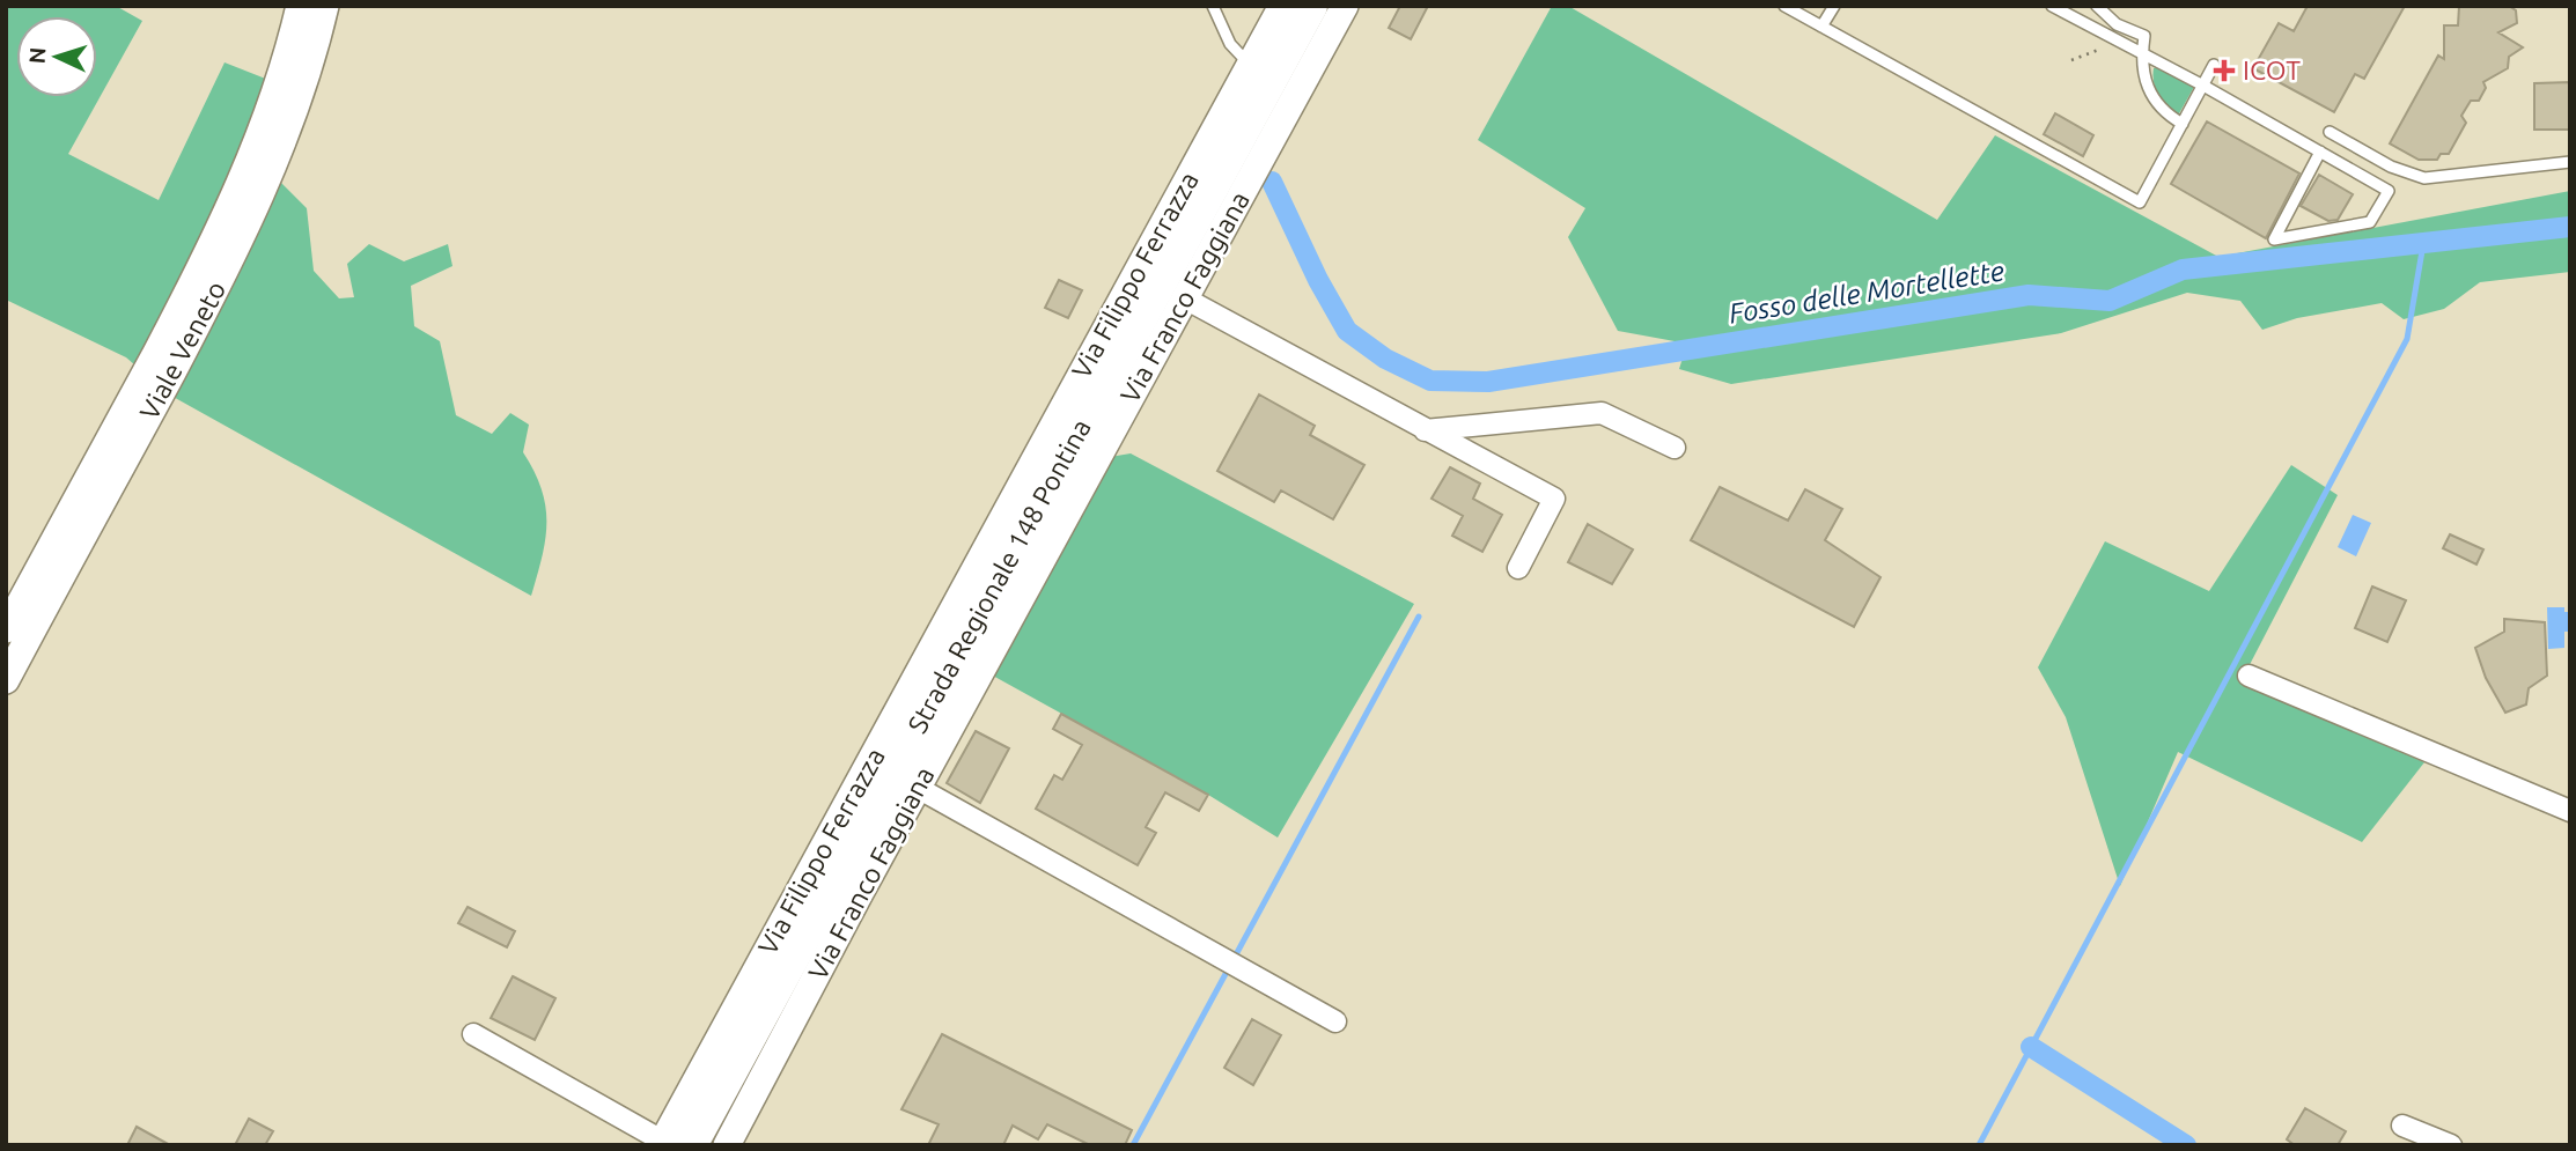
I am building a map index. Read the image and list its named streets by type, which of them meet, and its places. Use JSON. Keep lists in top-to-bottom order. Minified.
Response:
{"streets":{"main road":["Strada Regionale 148 Pontina"],"street":["Via Filippo Ferrazza","Via Franco Faggiana","Viale Veneto"]},"crossings":[["Via Filippo Ferrazza","Strada Regionale 148 Pontina"]],"water":["Fosso delle Mortellette"],"places":{"health":["ICOT"]},"north":"left"}
